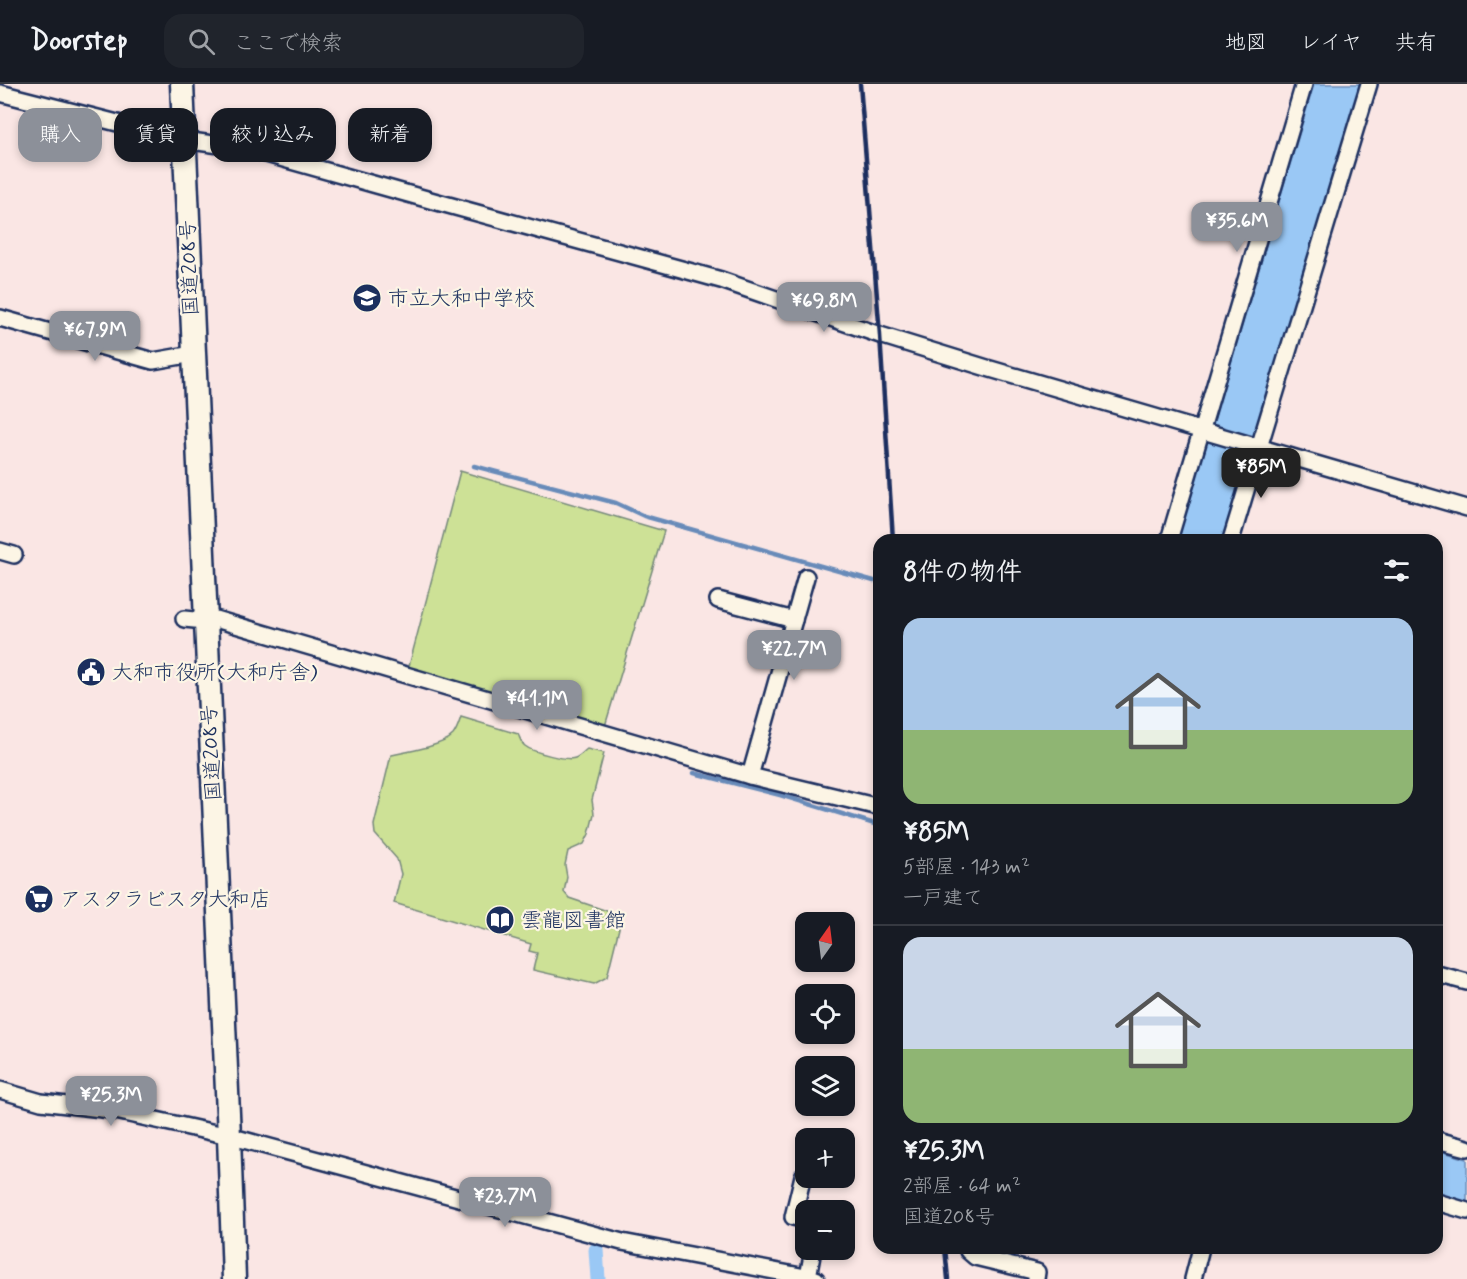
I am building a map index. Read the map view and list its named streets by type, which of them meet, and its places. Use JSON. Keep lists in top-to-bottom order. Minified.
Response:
{"streets":{"highway":["国道208号"]},"places":{"school or university":["市立大和中学校"],"public building":["大和市役所(大和庁舎)"],"supermarket":["アスタラビスタ大和店"],"library":["雲龍図書館"]},"north":"top","page":{"header":"Doorstep","search":"ここで検索","nav":["地図","レイヤ","共有"],"chip":["購入","賃貸","絞り込み","新着"],"price":["¥35.6M","¥69.8M","¥67.9M","¥85M","¥22.7M","¥41.1M","¥25.3M","¥23.7M"],"heading":"8件の物件","list":[{"name":"¥85M","note":"5部屋 · 143 m² · 一戸建て"},{"name":"¥25.3M","note":"2部屋 · 64 m² · 国道208号"}],"map_buttons":["+","−"]}}
